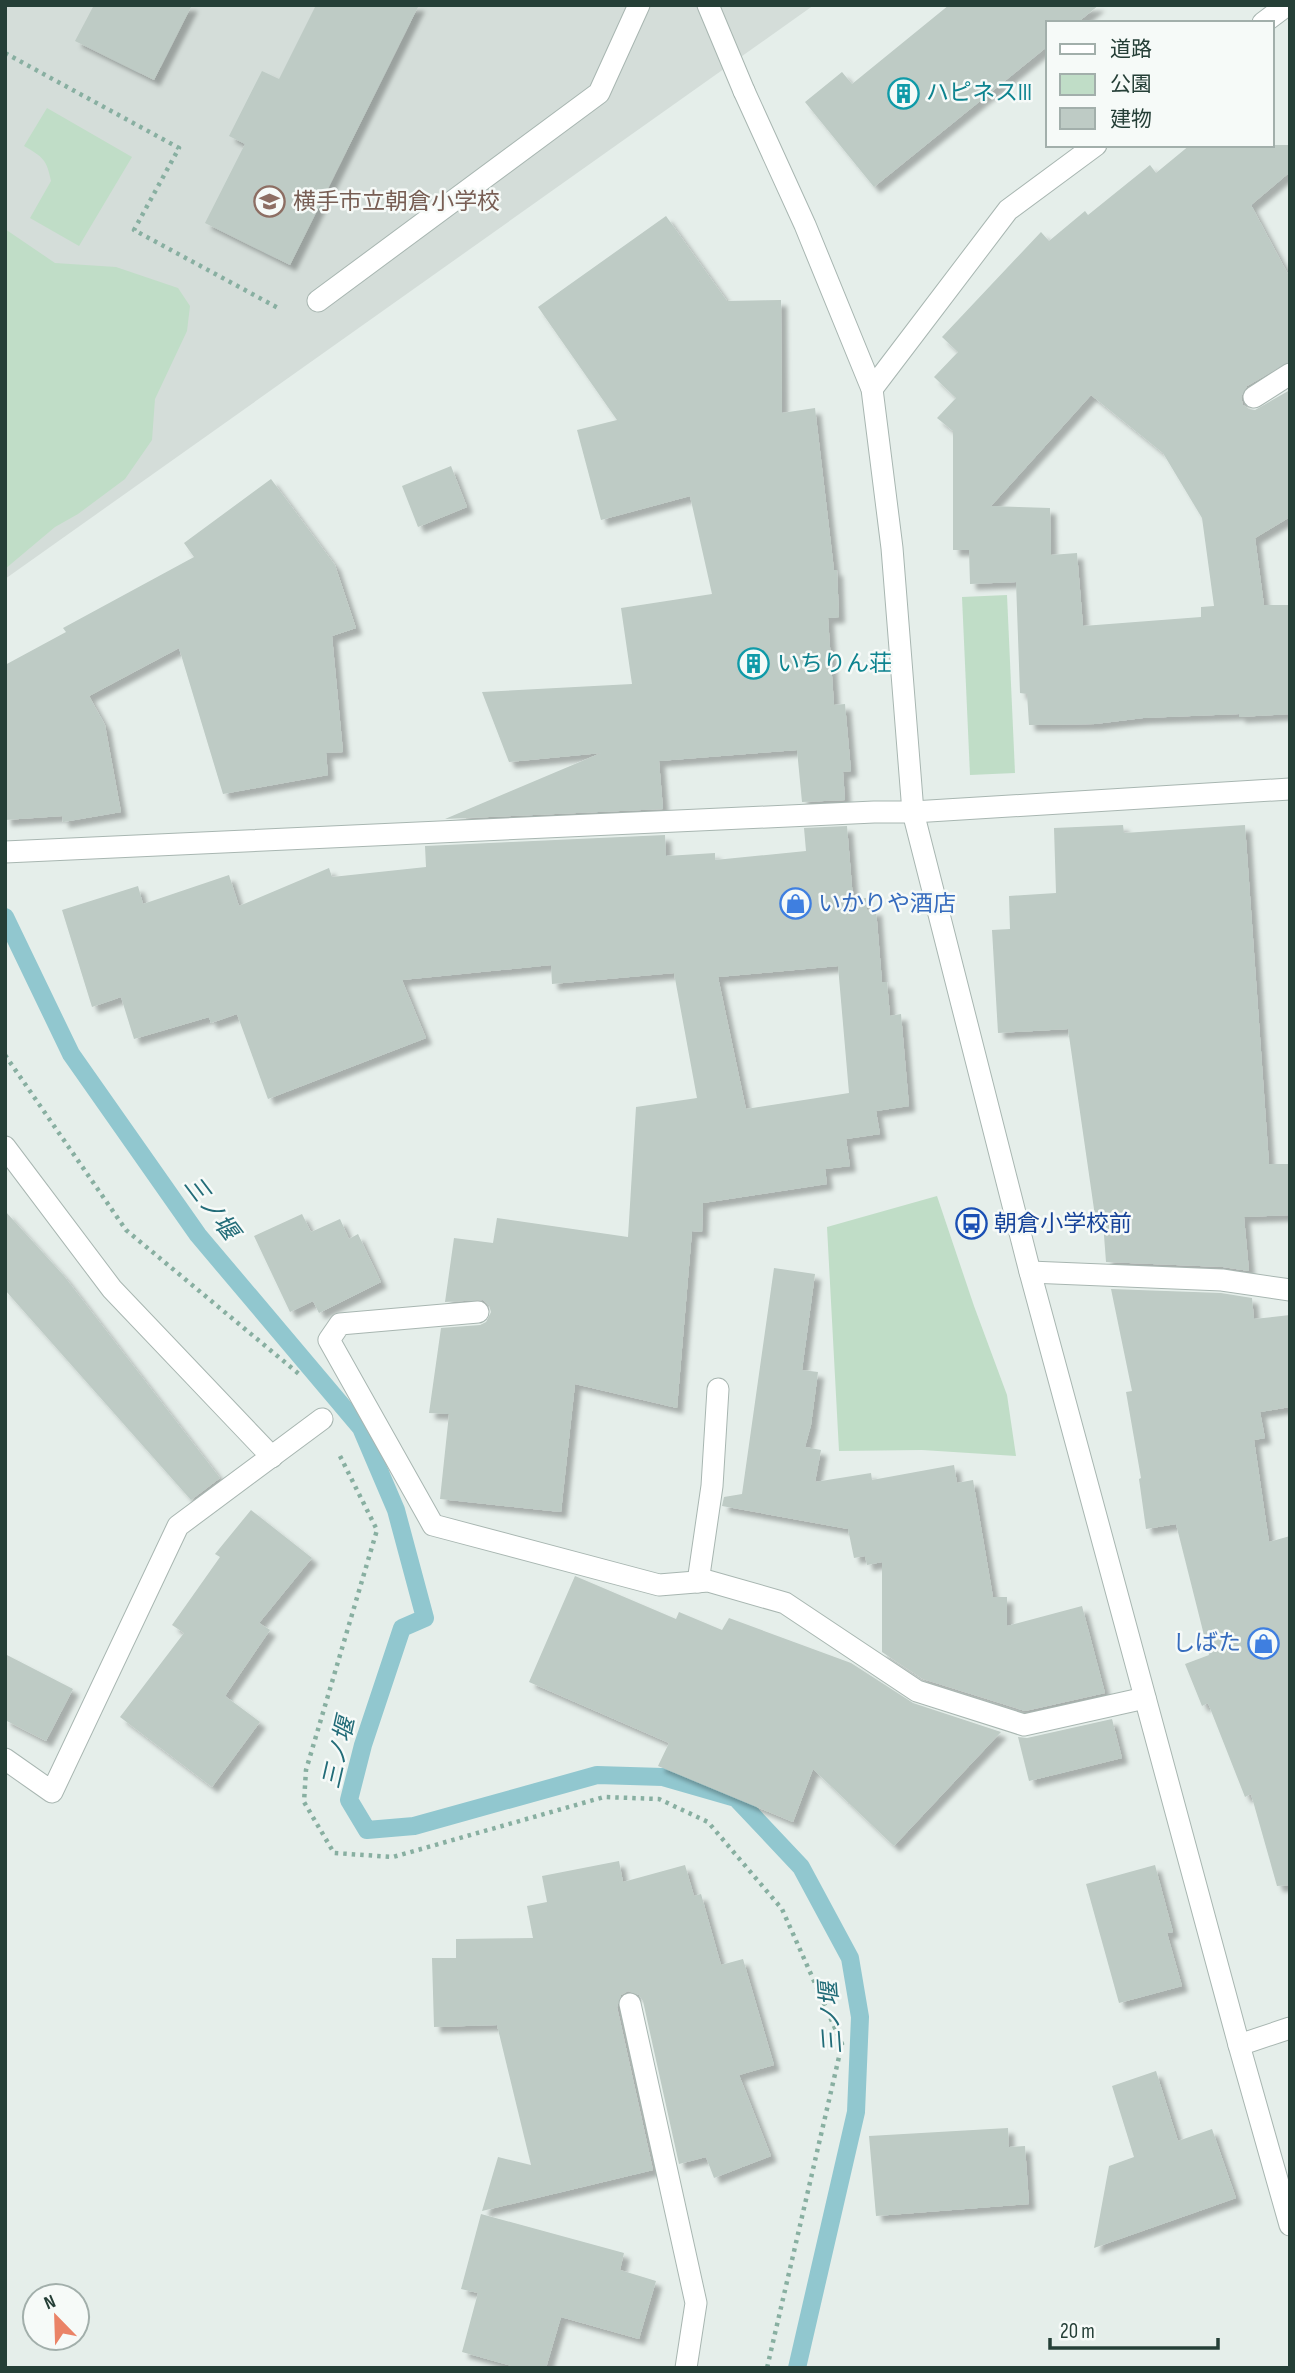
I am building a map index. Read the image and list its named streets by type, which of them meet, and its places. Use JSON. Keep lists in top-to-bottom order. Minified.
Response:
{"water":["三ノ堰"],"places":{"building":["ハピネスIII","いちりん荘"],"school or university":["横手市立朝倉小学校"],"shop":["いかりや酒店","しばた"],"bus stop":["朝倉小学校前"]},"legend":["道路","公園","建物"],"scale_bar":"20 m","north":"top left"}
